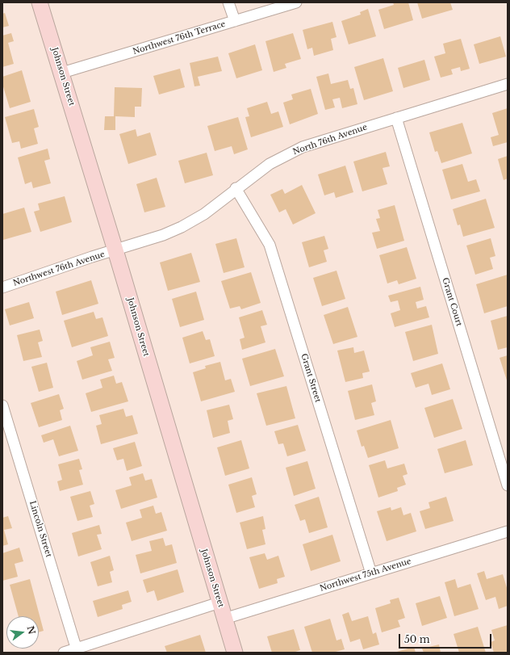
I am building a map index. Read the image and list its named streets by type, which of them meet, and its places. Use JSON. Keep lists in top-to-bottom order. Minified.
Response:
{"streets":{"street":["Northwest 76th Terrace","Johnson Street","North 76th Avenue","Northwest 76th Avenue","Grant Court","Grant Street","Lincoln Street","Northwest 75th Avenue"]},"crossings":[["Northwest 76th Terrace","Johnson Street"],["Johnson Street","North 76th Avenue"],["Johnson Street","Northwest 76th Avenue"],["Johnson Street","Northwest 75th Avenue"],["North 76th Avenue","Northwest 76th Avenue"],["North 76th Avenue","Grant Court"],["North 76th Avenue","Grant Street"],["Grant Street","Northwest 75th Avenue"]],"scale_bar":"50 m","north":"right"}
